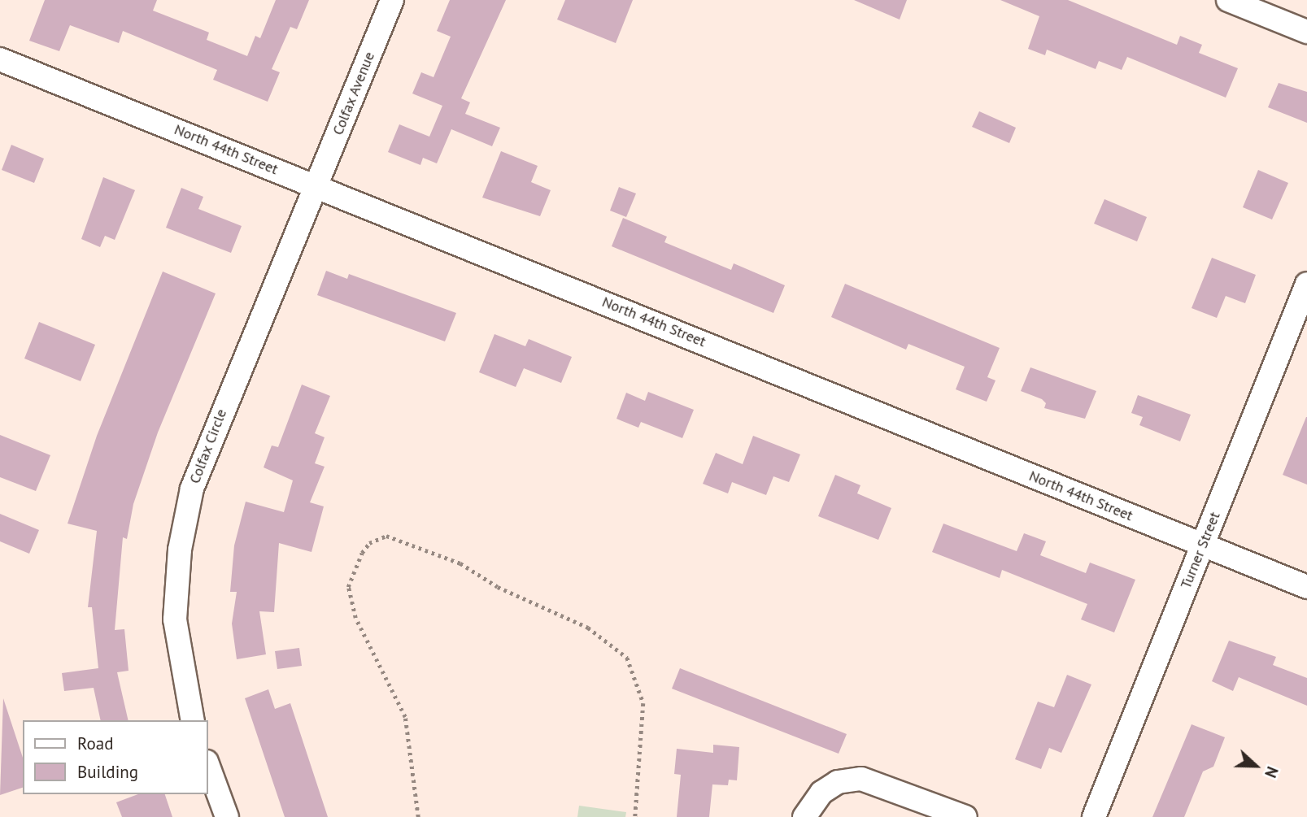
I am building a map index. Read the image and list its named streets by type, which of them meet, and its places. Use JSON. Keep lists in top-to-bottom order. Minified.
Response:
{"streets":{"street":["Colfax Avenue","North 44th Street","Colfax Circle","Turner Street"]},"crossings":[["Colfax Avenue","North 44th Street"],["Colfax Avenue","Colfax Circle"],["North 44th Street","Colfax Circle"],["North 44th Street","Turner Street"]],"legend":["Road","Building"],"north":"right"}
